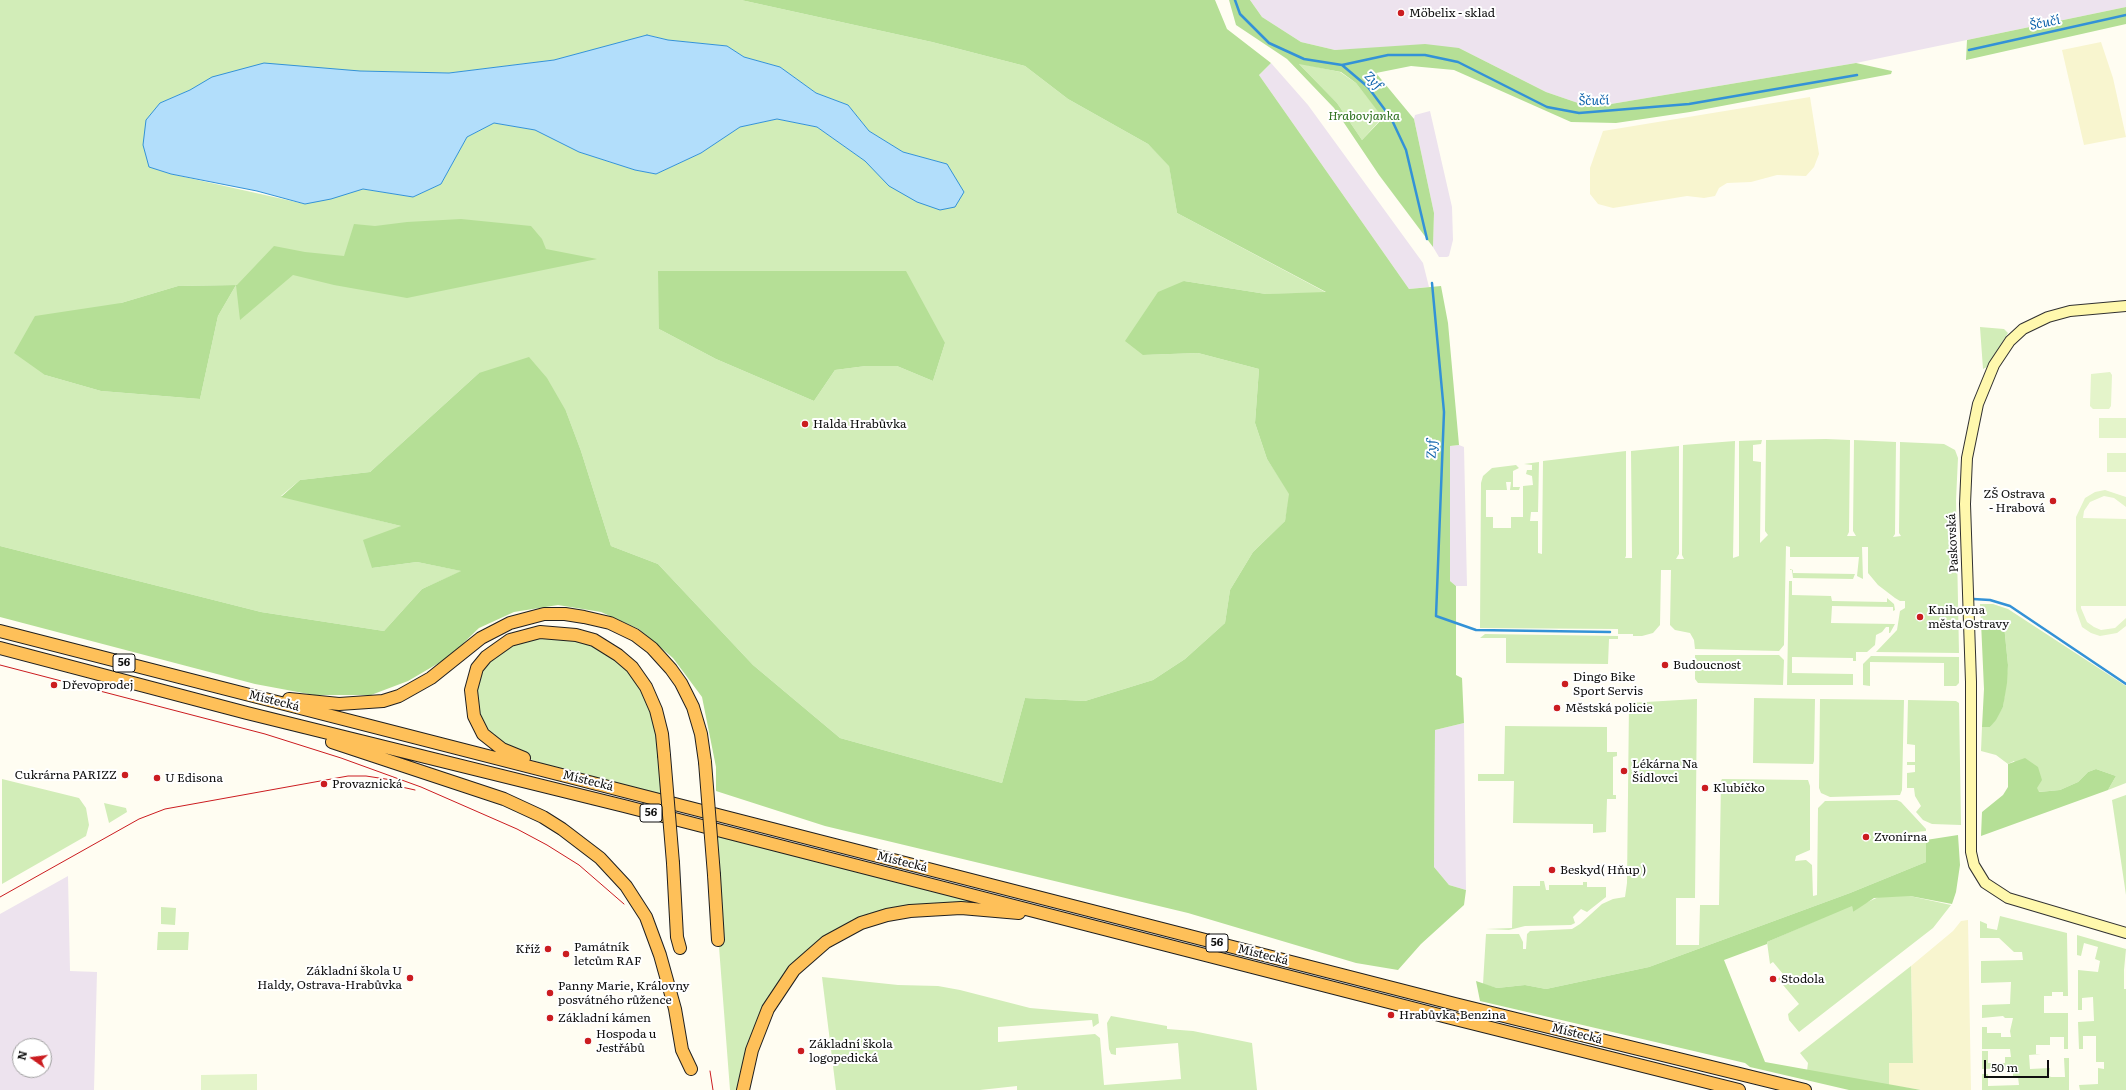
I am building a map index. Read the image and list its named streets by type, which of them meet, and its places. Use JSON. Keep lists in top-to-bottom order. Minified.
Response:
{"streets":{"highway":["56","Místecká"],"main road":["Paskovská"]},"crossings":[["56","Místecká"]],"water":["Ščučí","Zyf"],"parks":["Hrabovjanka"],"places":["Möbelix - sklad","Halda Hrabůvka","ZŠ Ostrava - Hrabová","Knihovna města Ostravy","Budoucnost","Dingo Bike Sport Servis","Dřevoprodej","Městská policie","Lékárna Na Šídlovci","Cukrárna PARIZZ","U Edisona","Provaznická","Klubíčko","Zvonírna","Beskyd( Hňup )","Kříž","Památník letcům RAF","Základní škola U Haldy, Ostrava-Hrabůvka","Stodola","Panny Marie, Královny posvátného růžence","Hrabůvka,Benzina","Základní kámen","Hospoda u Jestřábů","Základní škola logopedická"],"scale_bar":"50 m","north":"left"}
